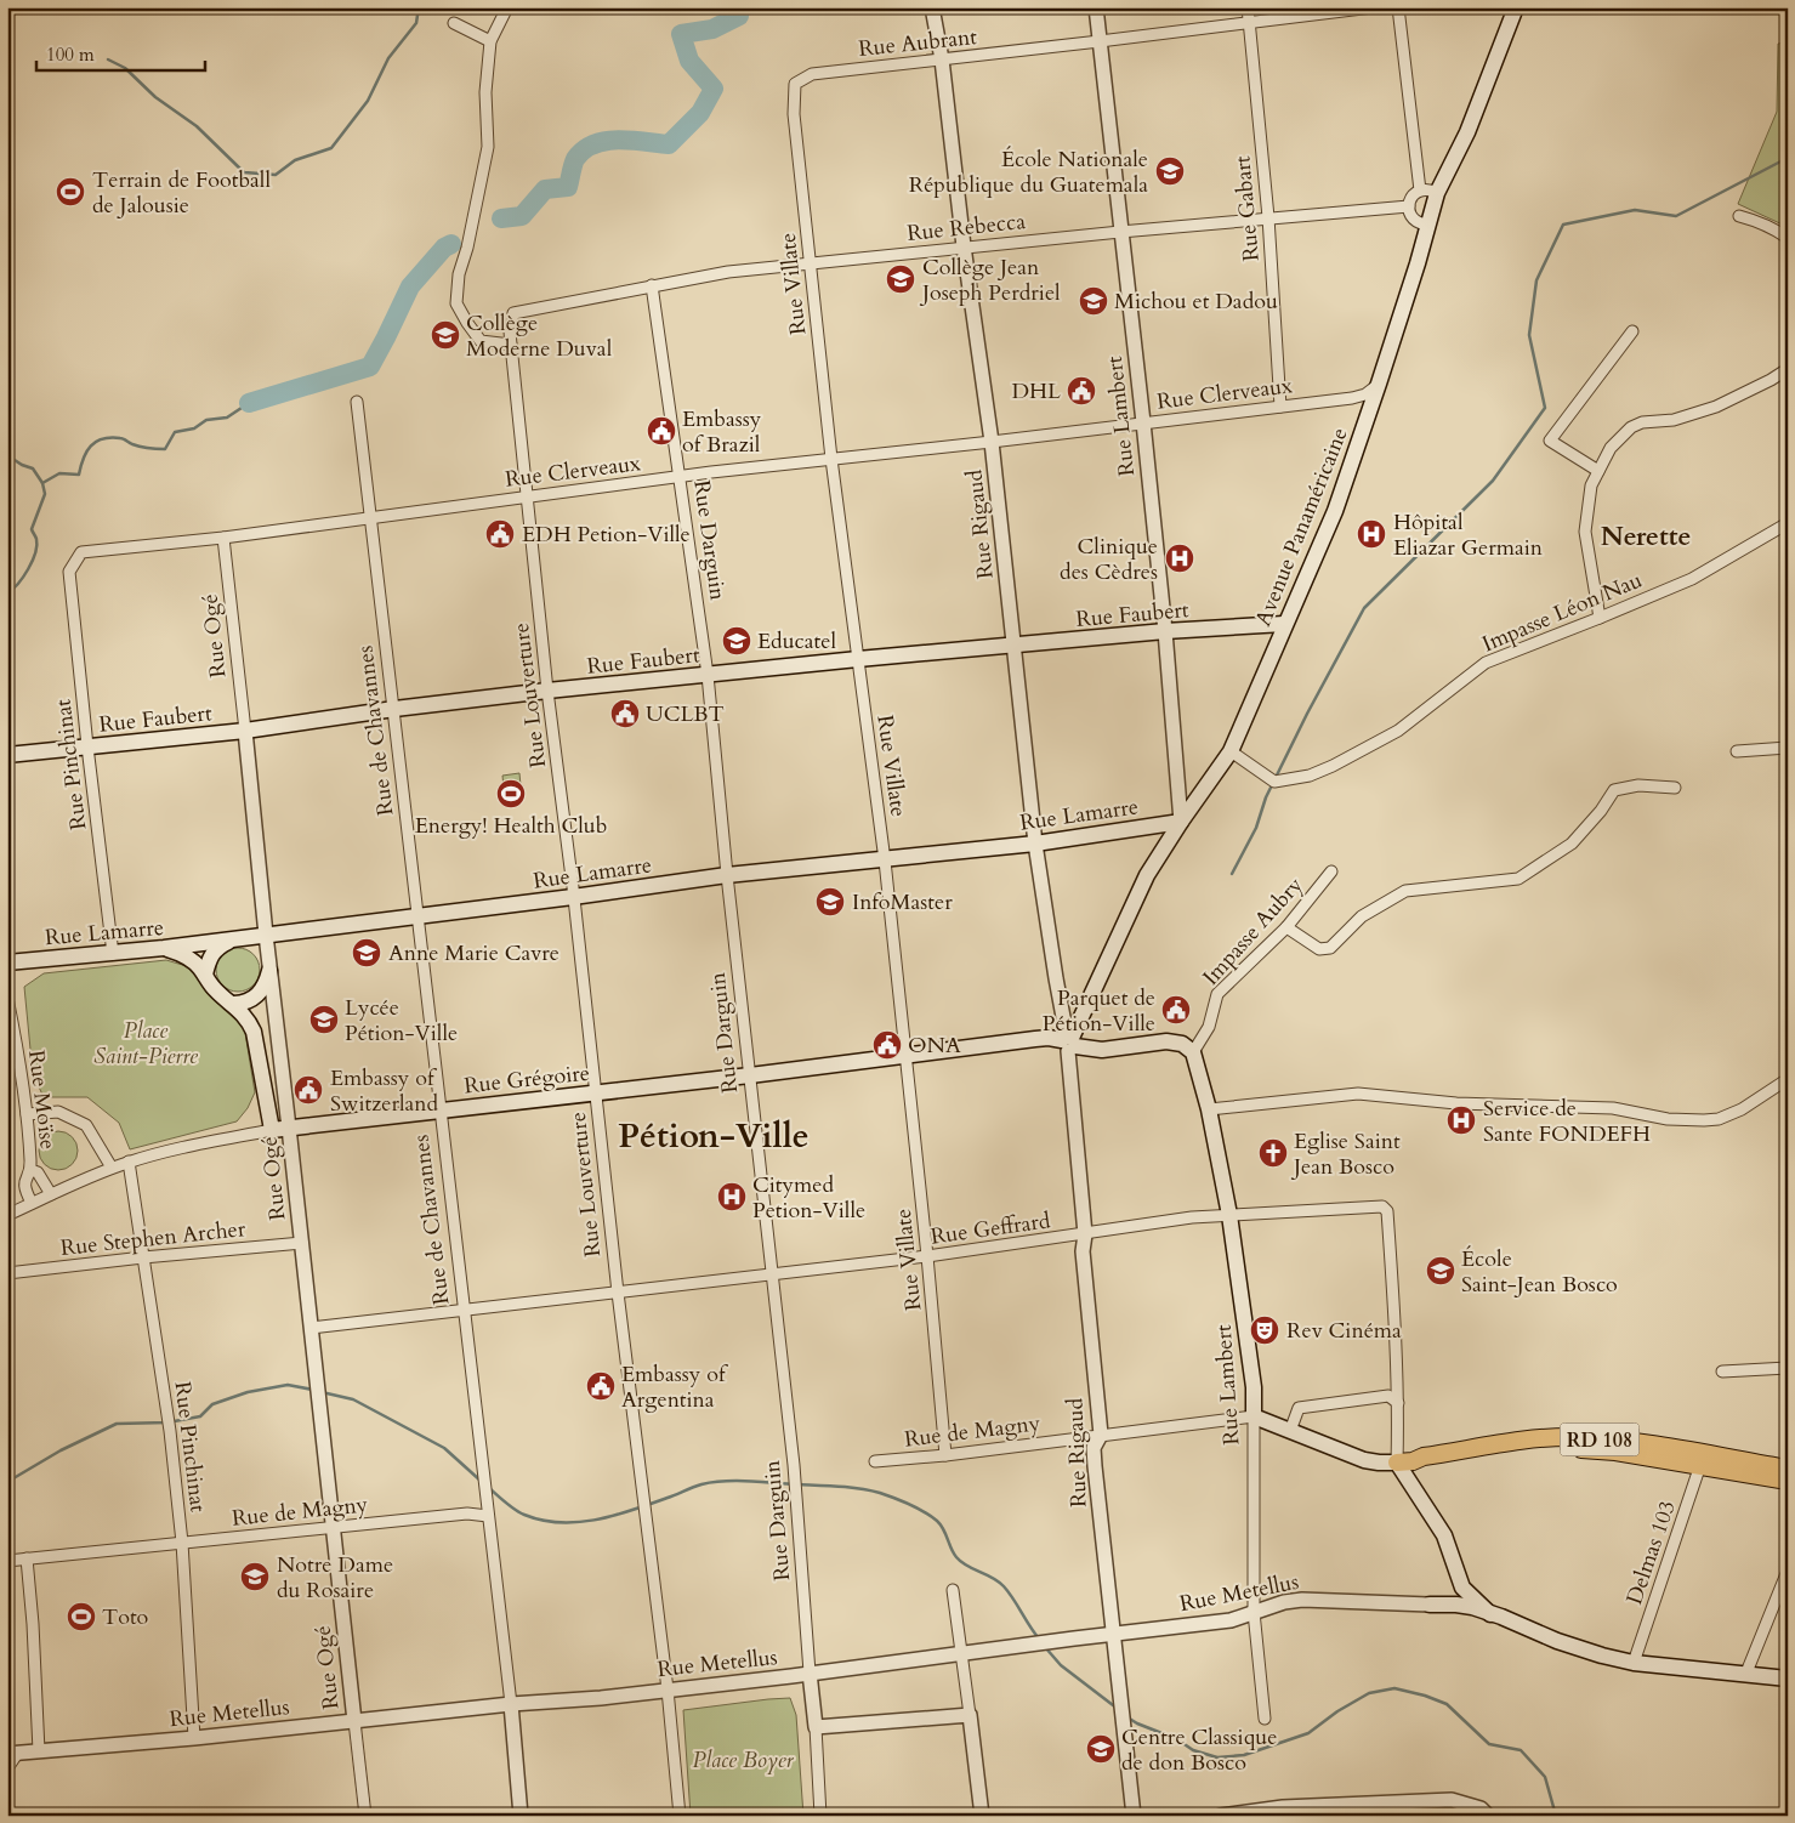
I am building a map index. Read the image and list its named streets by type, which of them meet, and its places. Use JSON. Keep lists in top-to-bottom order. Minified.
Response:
{"streets":{"main road":["Rue Lambert","Avenue Panaméricaine","Rue Faubert","Rue Lamarre","Rue Grégoire","RD 108"],"street":["Rue Aubrant","Rue Gabart","Rue Rebecca","Rue Villate","Rue Clerveaux","Rue Rigaud","Rue Darguin","Impasse Léon Nau","Rue Ogé","Rue Louverture","Rue de Chavannes","Rue Pinchinat","Impasse Aubry","Rue Moïse","Rue Geffrard","Rue Stephen Archer","Rue de Magny","Delmas 103","Rue Metellus"]},"crossings":[["Rue Aubrant","Rue Gabart"],["Rue Aubrant","Rue Villate"],["Rue Aubrant","Rue Lambert"],["Rue Aubrant","Rue Rigaud"],["Rue Gabart","Rue Rebecca"],["Rue Gabart","Rue Clerveaux"],["Rue Rebecca","Rue Villate"],["Rue Rebecca","Rue Lambert"],["Rue Rebecca","Rue Rigaud"],["Rue Rebecca","Rue Darguin"],["Rue Rebecca","Rue Louverture"],["Rue Villate","Rue Clerveaux"],["Rue Villate","Rue Faubert"],["Rue Villate","Rue Lamarre"],["Rue Villate","Rue Grégoire"],["Rue Villate","Rue Geffrard"],["Rue Villate","Rue de Magny"],["Rue Clerveaux","Rue Lambert"],["Rue Clerveaux","Rue Rigaud"],["Rue Clerveaux","Avenue Panaméricaine"],["Rue Clerveaux","Rue Darguin"],["Rue Clerveaux","Rue Ogé"],["Rue Clerveaux","Rue Louverture"],["Rue Clerveaux","Rue de Chavannes"],["Rue Clerveaux","Rue Pinchinat"],["Rue Lambert","Avenue Panaméricaine"],["Rue Lambert","Rue Faubert"],["Rue Lambert","Rue Lamarre"],["Rue Lambert","Impasse Aubry"],["Rue Lambert","Rue Grégoire"],["Rue Lambert","Rue Geffrard"],["Rue Lambert","Rue de Magny"],["Rue Lambert","RD 108"],["Rue Lambert","Rue Metellus"],["Rue Rigaud","Avenue Panaméricaine"],["Rue Rigaud","Rue Faubert"],["Rue Rigaud","Rue Lamarre"],["Rue Rigaud","Rue Grégoire"],["Rue Rigaud","Rue Geffrard"],["Rue Rigaud","Rue de Magny"],["Rue Rigaud","Rue Metellus"],["Avenue Panaméricaine","Impasse Léon Nau"],["Avenue Panaméricaine","Rue Faubert"],["Avenue Panaméricaine","Rue Lamarre"],["Avenue Panaméricaine","Rue Grégoire"],["Rue Darguin","Rue Faubert"],["Rue Darguin","Rue Lamarre"],["Rue Darguin","Rue Grégoire"],["Rue Darguin","Rue Geffrard"],["Rue Darguin","Rue Metellus"],["Rue Faubert","Rue Ogé"],["Rue Faubert","Rue Louverture"],["Rue Faubert","Rue de Chavannes"],["Rue Faubert","Rue Pinchinat"],["Rue Ogé","Rue Lamarre"],["Rue Ogé","Rue Grégoire"],["Rue Ogé","Rue Geffrard"],["Rue Ogé","Rue Stephen Archer"],["Rue Ogé","Rue de Magny"],["Rue Ogé","Rue Metellus"],["Rue Louverture","Rue Lamarre"],["Rue Louverture","Rue Grégoire"],["Rue Louverture","Rue Geffrard"],["Rue Louverture","Rue Metellus"],["Rue de Chavannes","Rue Lamarre"],["Rue de Chavannes","Rue Grégoire"],["Rue de Chavannes","Rue Geffrard"],["Rue de Chavannes","Rue de Magny"],["Rue de Chavannes","Rue Metellus"],["Rue Pinchinat","Rue Lamarre"],["Rue Pinchinat","Rue Grégoire"],["Rue Pinchinat","Rue Stephen Archer"],["Rue Pinchinat","Rue de Magny"],["Rue Pinchinat","Rue Metellus"],["Impasse Aubry","Rue Grégoire"],["Rue Grégoire","Rue Moïse"],["Rue Geffrard","RD 108"],["Rue de Magny","RD 108"],["RD 108","Delmas 103"]],"districts":["Nerette","Pétion-Ville"],"parks":["Place Saint-Pierre","Place Boyer"],"places":{"school or university":["École Nationale République du Guatemala","Collège Jean Joseph Perdriel","Michou et Dadou","Collège Moderne Duval","Educatel","InfoMaster","Anne Marie Cavre","Lycée Pétion-Ville","École Saint-Jean Bosco","Notre Dame du Rosaire","Centre Classique de don Bosco"],"sports":["Terrain de Football de Jalousie","Energy! Health Club","Toto"],"public building":["DHL","Embassy of Brazil","EDH Petion-Ville","UCLBT","Parquet de Pétion-Ville","ONA","Embassy of Switzerland","Embassy of Argentina"],"hospital":["Hôpital Eliazar Germain","Clinique des Cèdres","Service de Sante FONDEFH","Citymed Petion-Ville"],"church":["Eglise Saint Jean Bosco"],"theatre":["Rev Cinéma"]},"scale_bar":"100 m"}
